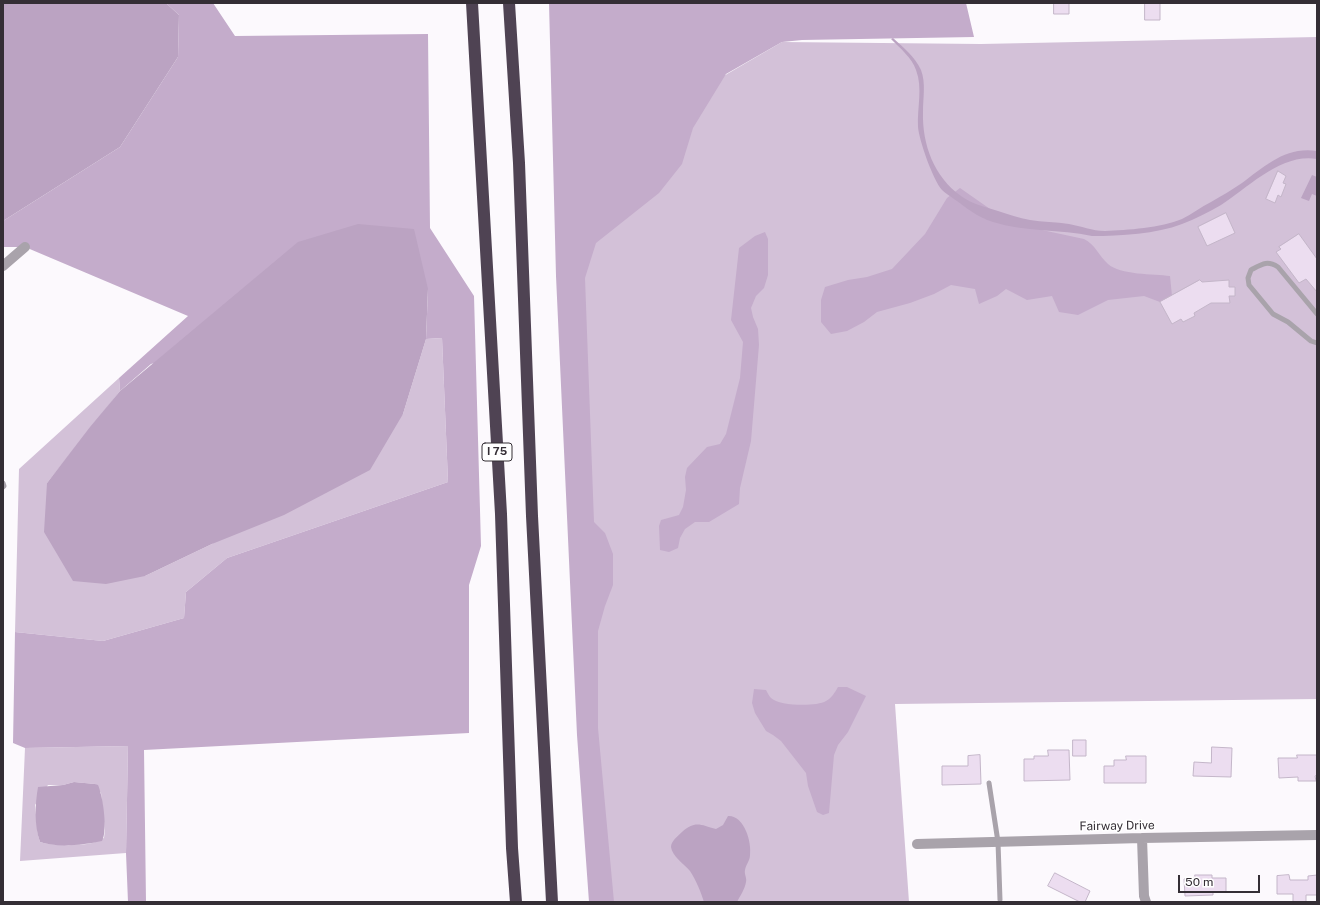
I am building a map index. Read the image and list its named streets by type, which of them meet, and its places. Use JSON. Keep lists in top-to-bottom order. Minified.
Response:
{"streets":{"highway":["I 75"],"street":["Fairway Drive"]},"scale_bar":"50 m"}
